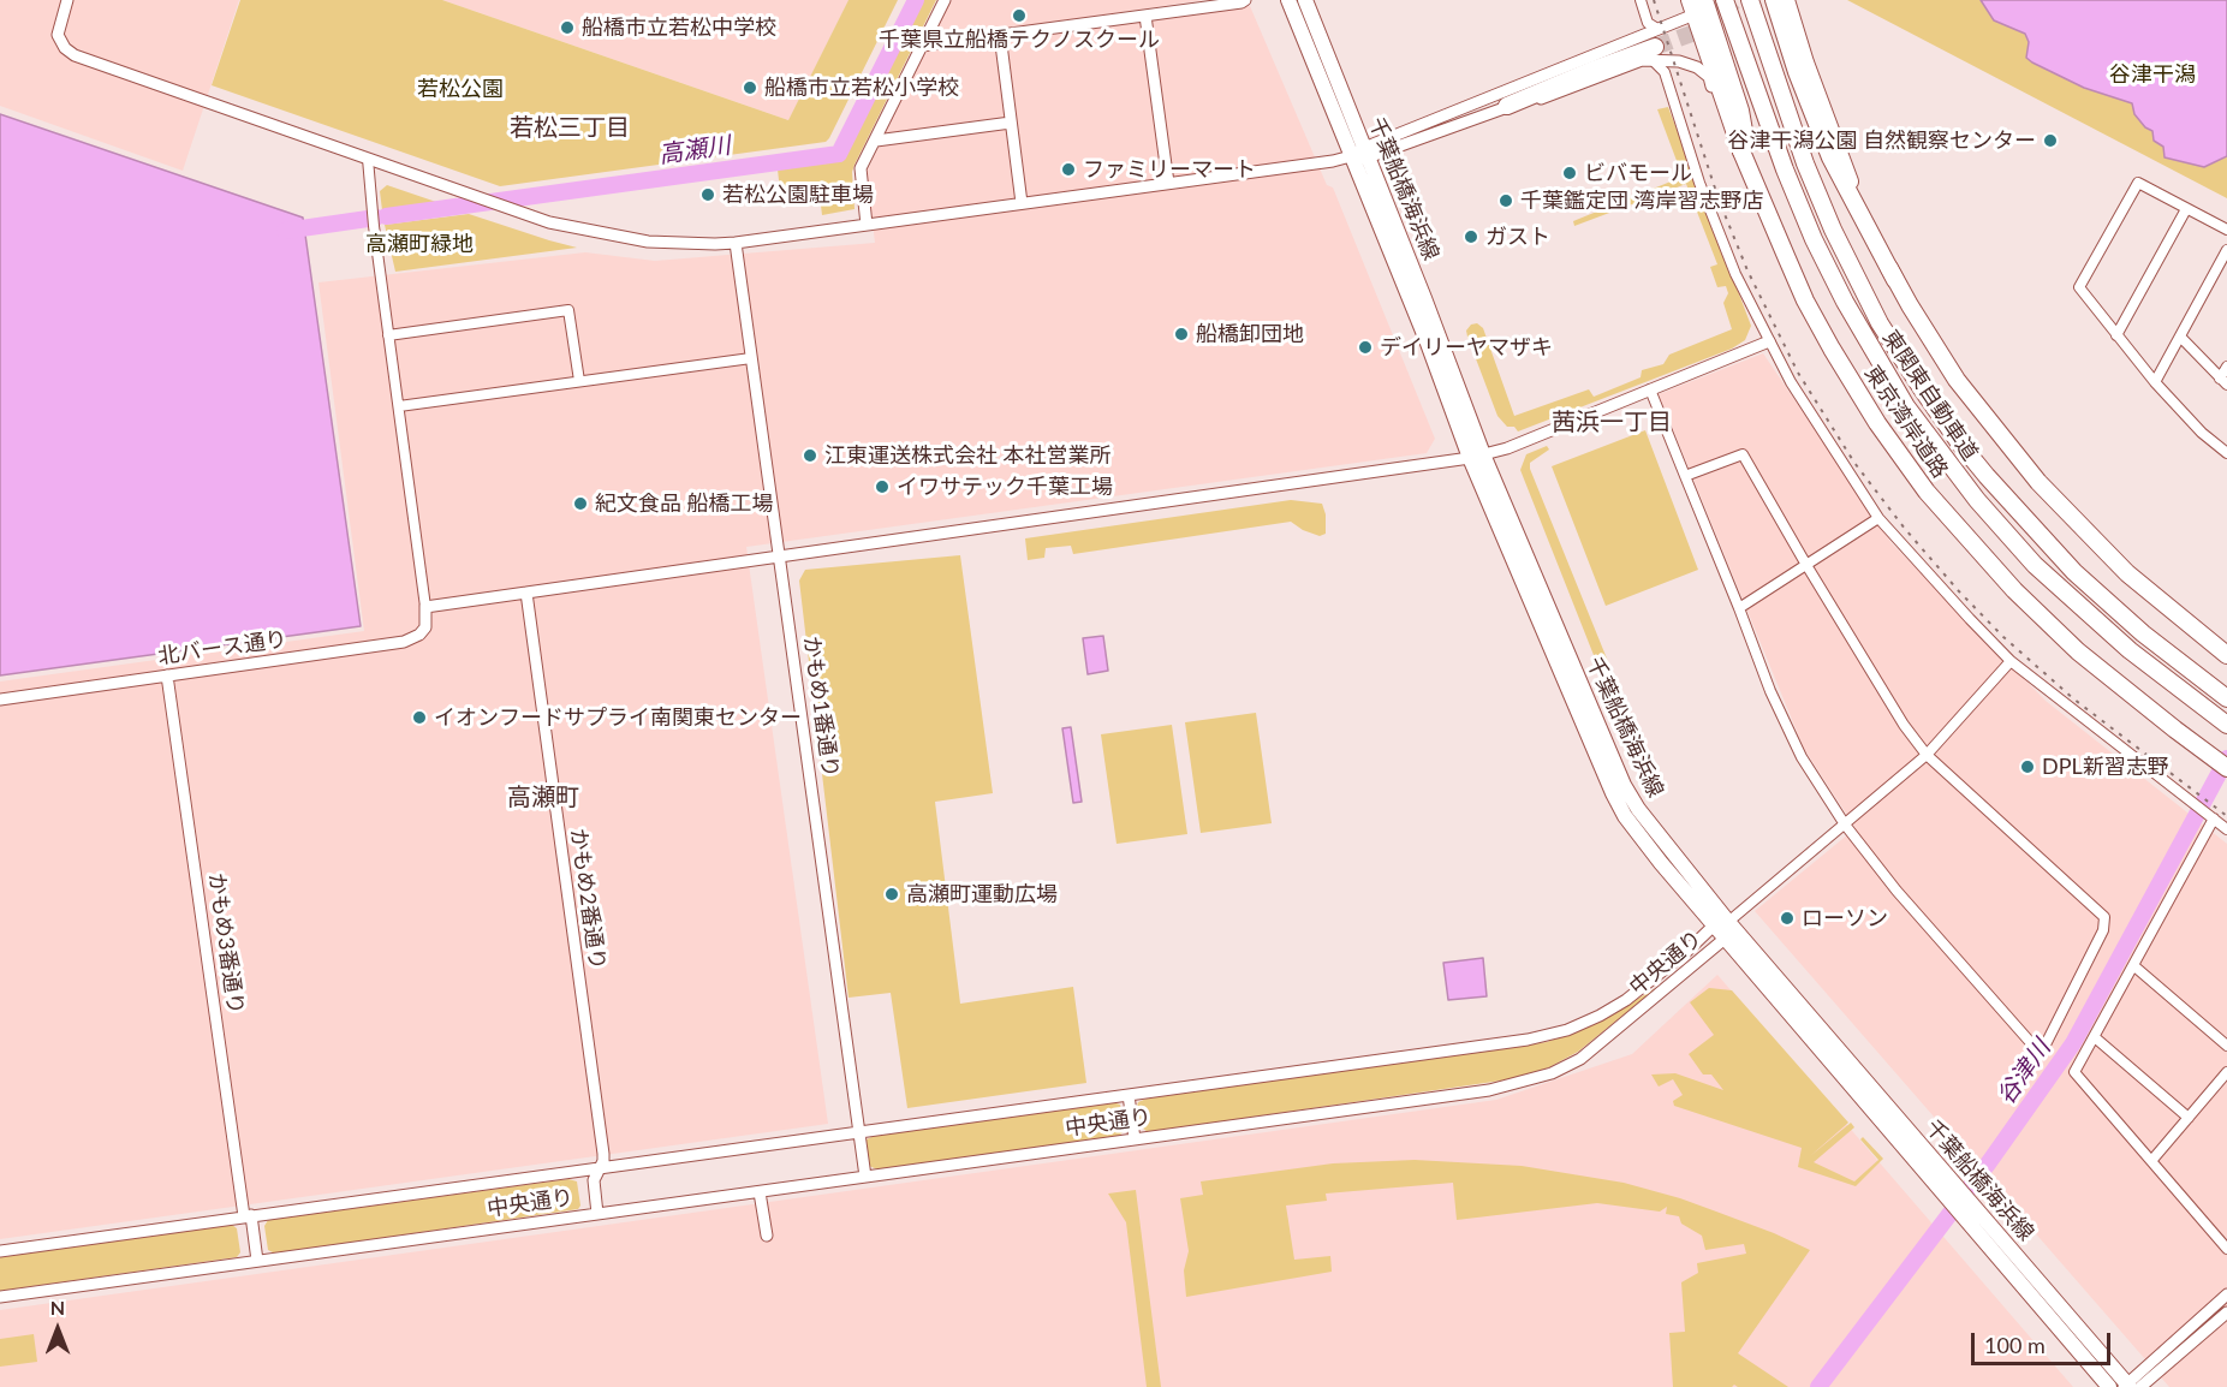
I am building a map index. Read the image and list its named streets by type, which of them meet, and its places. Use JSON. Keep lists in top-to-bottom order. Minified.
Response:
{"streets":{"highway":["東関東自動車道","東京湾岸道路"],"main road":["千葉船橋海浜線"],"street":["北バース通り","かもめ1番通り","かもめ2番通り","かもめ3番通り","中央通り"]},"crossings":[["千葉船橋海浜線","中央通り"],["北バース通り","かもめ3番通り"],["かもめ1番通り","中央通り"],["かもめ2番通り","中央通り"],["かもめ3番通り","中央通り"]],"districts":["若松三丁目","茜浜一丁目","高瀬町"],"water":["高瀬川","谷津川"],"parks":["谷津干潟","若松公園","高瀬町緑地"],"places":["千葉県立船橋テクノスクール","船橋市立若松中学校","船橋市立若松小学校","谷津干潟公園 自然観察センター","ファミリーマート","ビバモール","若松公園駐車場","千葉鑑定団 湾岸習志野店","ガスト","船橋卸団地","デイリーヤマザキ","江東運送株式会社 本社営業所","イワサテック千葉工場","紀文食品 船橋工場","イオンフードサプライ南関東センター","DPL新習志野","高瀬町運動広場","ローソン"],"scale_bar":"100 m","north":"top"}
